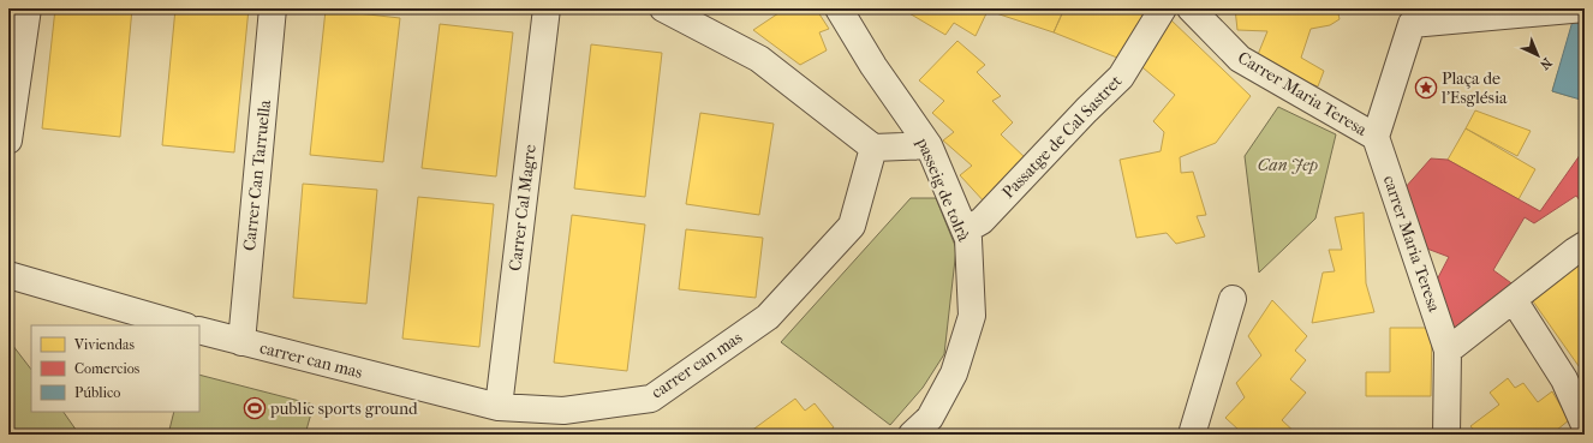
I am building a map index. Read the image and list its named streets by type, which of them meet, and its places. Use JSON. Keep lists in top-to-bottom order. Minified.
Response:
{"streets":{"street":["Carrer Maria Teresa","Passatge de Cal Sastret","Carrer Can Tarruella","passeig de tolrà","Carrer Cal Magre","carrer Maria Teresa","carrer can mas"]},"crossings":[["Carrer Maria Teresa","carrer Maria Teresa"],["Passatge de Cal Sastret","passeig de tolrà"],["Carrer Can Tarruella","carrer can mas"],["Carrer Cal Magre","carrer can mas"]],"parks":["Can Jep"],"places":{"place":["Plaça de l'Església"],"sports":["public sports ground"]},"legend":["Viviendas","Comercios","Público"],"north":"bottom right"}
